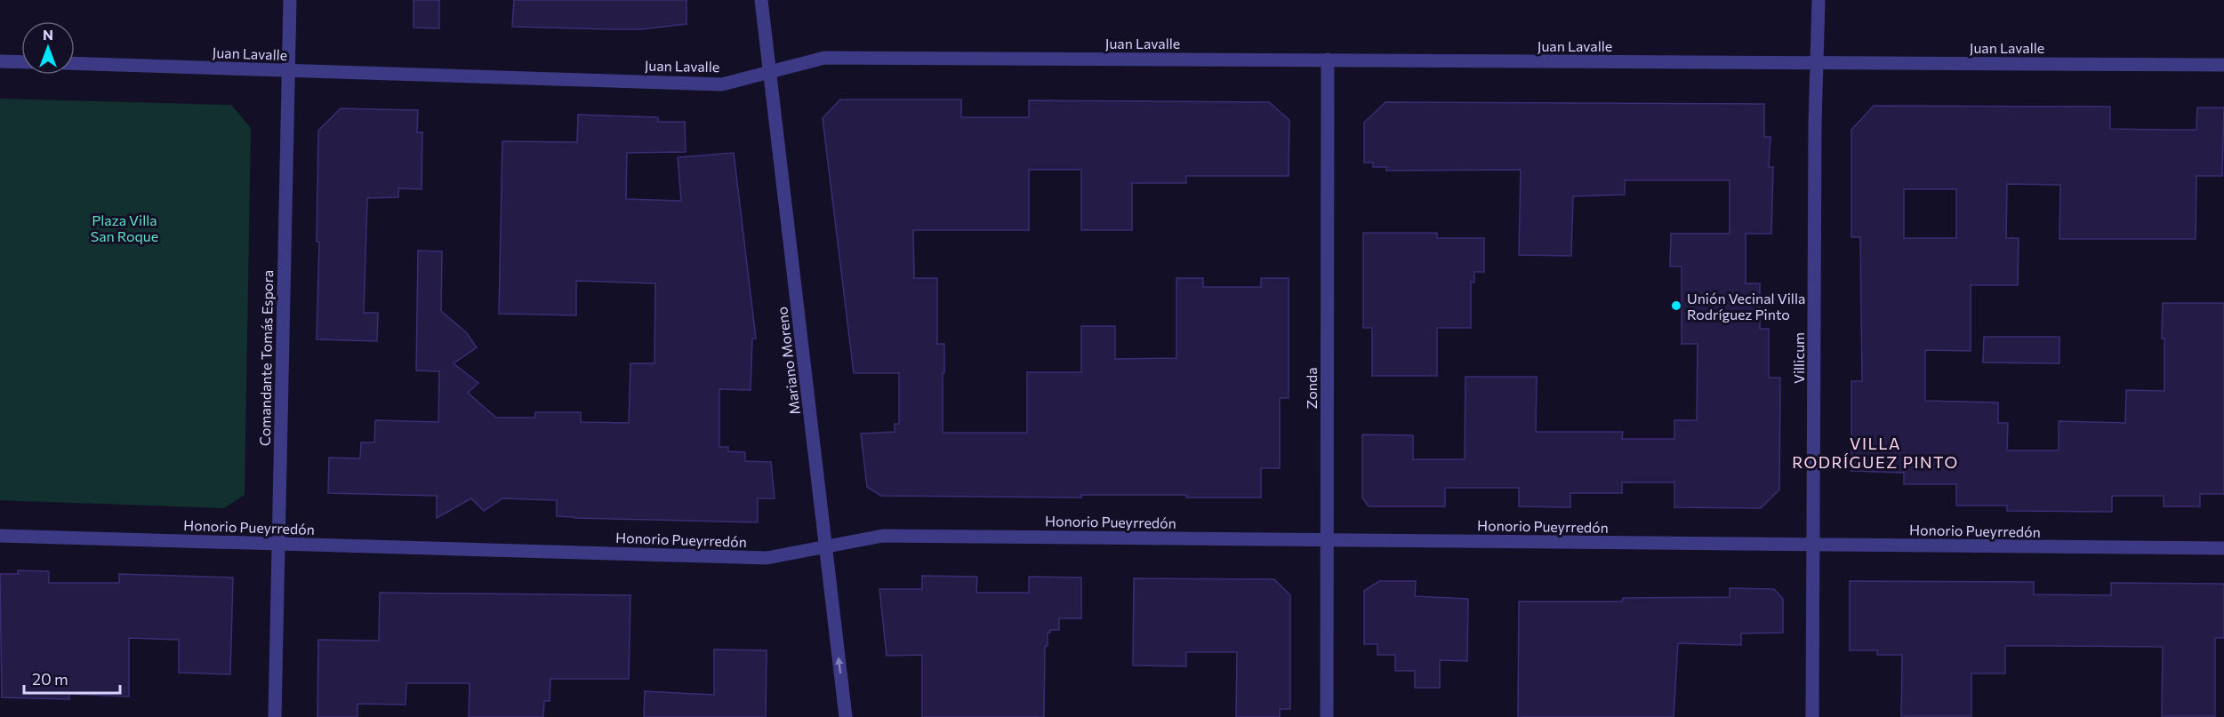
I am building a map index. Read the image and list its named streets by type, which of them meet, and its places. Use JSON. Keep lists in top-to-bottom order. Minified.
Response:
{"streets":{"street":["Juan Lavalle","Comandante Tomás Espora","Villicum","Mariano Moreno","Zonda","Honorio Pueyrredón"]},"crossings":[["Juan Lavalle","Comandante Tomás Espora"],["Juan Lavalle","Villicum"],["Juan Lavalle","Mariano Moreno"],["Juan Lavalle","Zonda"],["Comandante Tomás Espora","Honorio Pueyrredón"],["Villicum","Honorio Pueyrredón"],["Mariano Moreno","Honorio Pueyrredón"],["Zonda","Honorio Pueyrredón"]],"districts":["VILLA RODRÍGUEZ PINTO"],"parks":["Plaza Villa San Roque"],"places":["Unión Vecinal Villa Rodríguez Pinto"],"scale_bar":"20 m","north":"top"}
